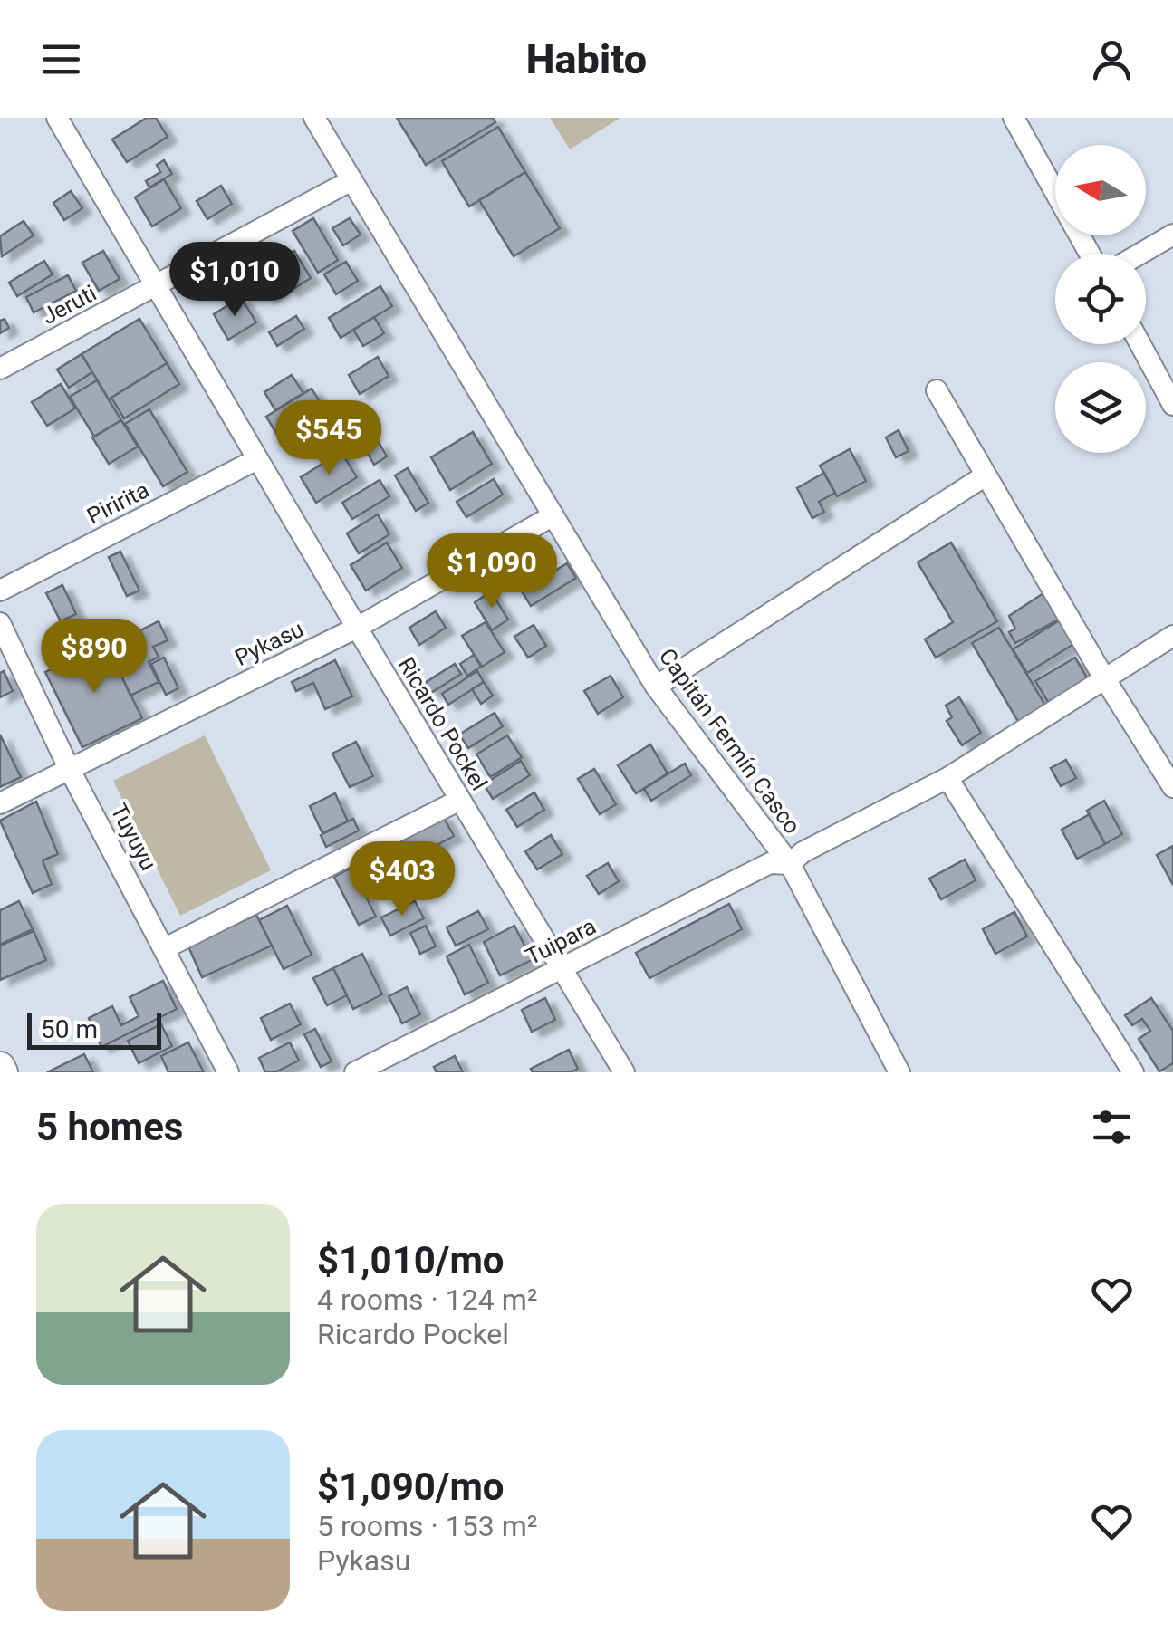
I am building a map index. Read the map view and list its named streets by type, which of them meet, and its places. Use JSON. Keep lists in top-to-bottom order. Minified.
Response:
{"streets":{"street":["Jeruti","Piririta","Pykasu","Ricardo Pockel","Capitán Fermín Casco","Tuyuyu","Tuipara"]},"crossings":[["Jeruti","Ricardo Pockel"],["Jeruti","Capitán Fermín Casco"],["Piririta","Ricardo Pockel"],["Pykasu","Ricardo Pockel"],["Pykasu","Capitán Fermín Casco"],["Pykasu","Tuyuyu"],["Ricardo Pockel","Tuipara"],["Capitán Fermín Casco","Tuipara"]],"scale_bar":"50 m","north":"left","page":{"header":"Habito","price":["$1,010","$545","$1,090","$890","$403"],"scale":"50 m","heading":"5 homes","list":[{"name":"$1,010/mo","note":"4 rooms · 124 m² · Ricardo Pockel"},{"name":"$1,090/mo","note":"5 rooms · 153 m² · Pykasu"}]}}
